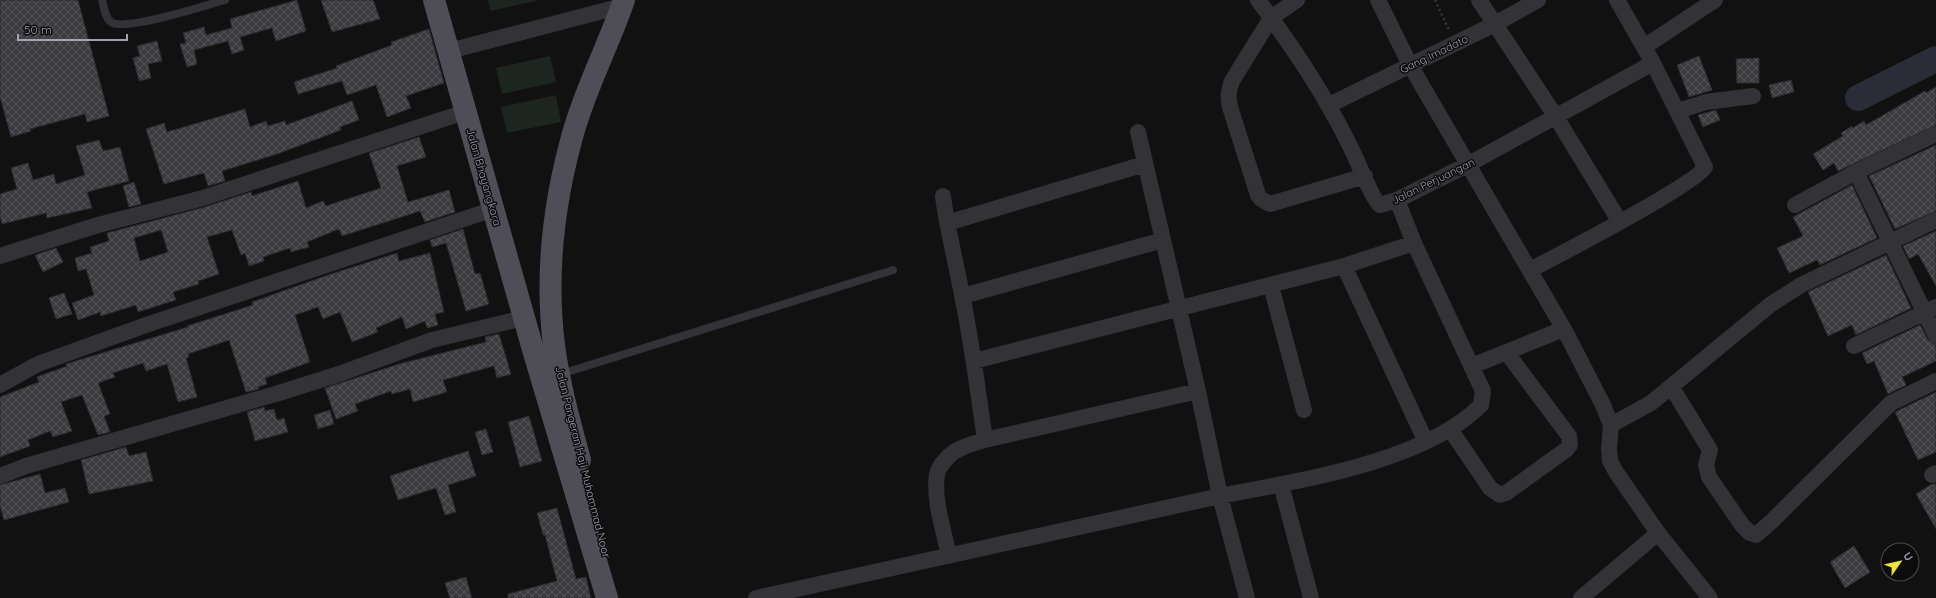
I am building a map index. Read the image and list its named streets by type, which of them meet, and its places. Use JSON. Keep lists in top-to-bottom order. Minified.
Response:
{"streets":{"main road":["Jalan Bhayangkara","Jalan Pangeran Haji Muhammad Noor"],"street":["Gang Imadato","Jalan Perjuangan"]},"crossings":[["Gang Imadato","Jalan Perjuangan"],["Jalan Bhayangkara","Jalan Pangeran Haji Muhammad Noor"]],"scale_bar":"50 m","north":"top right"}
